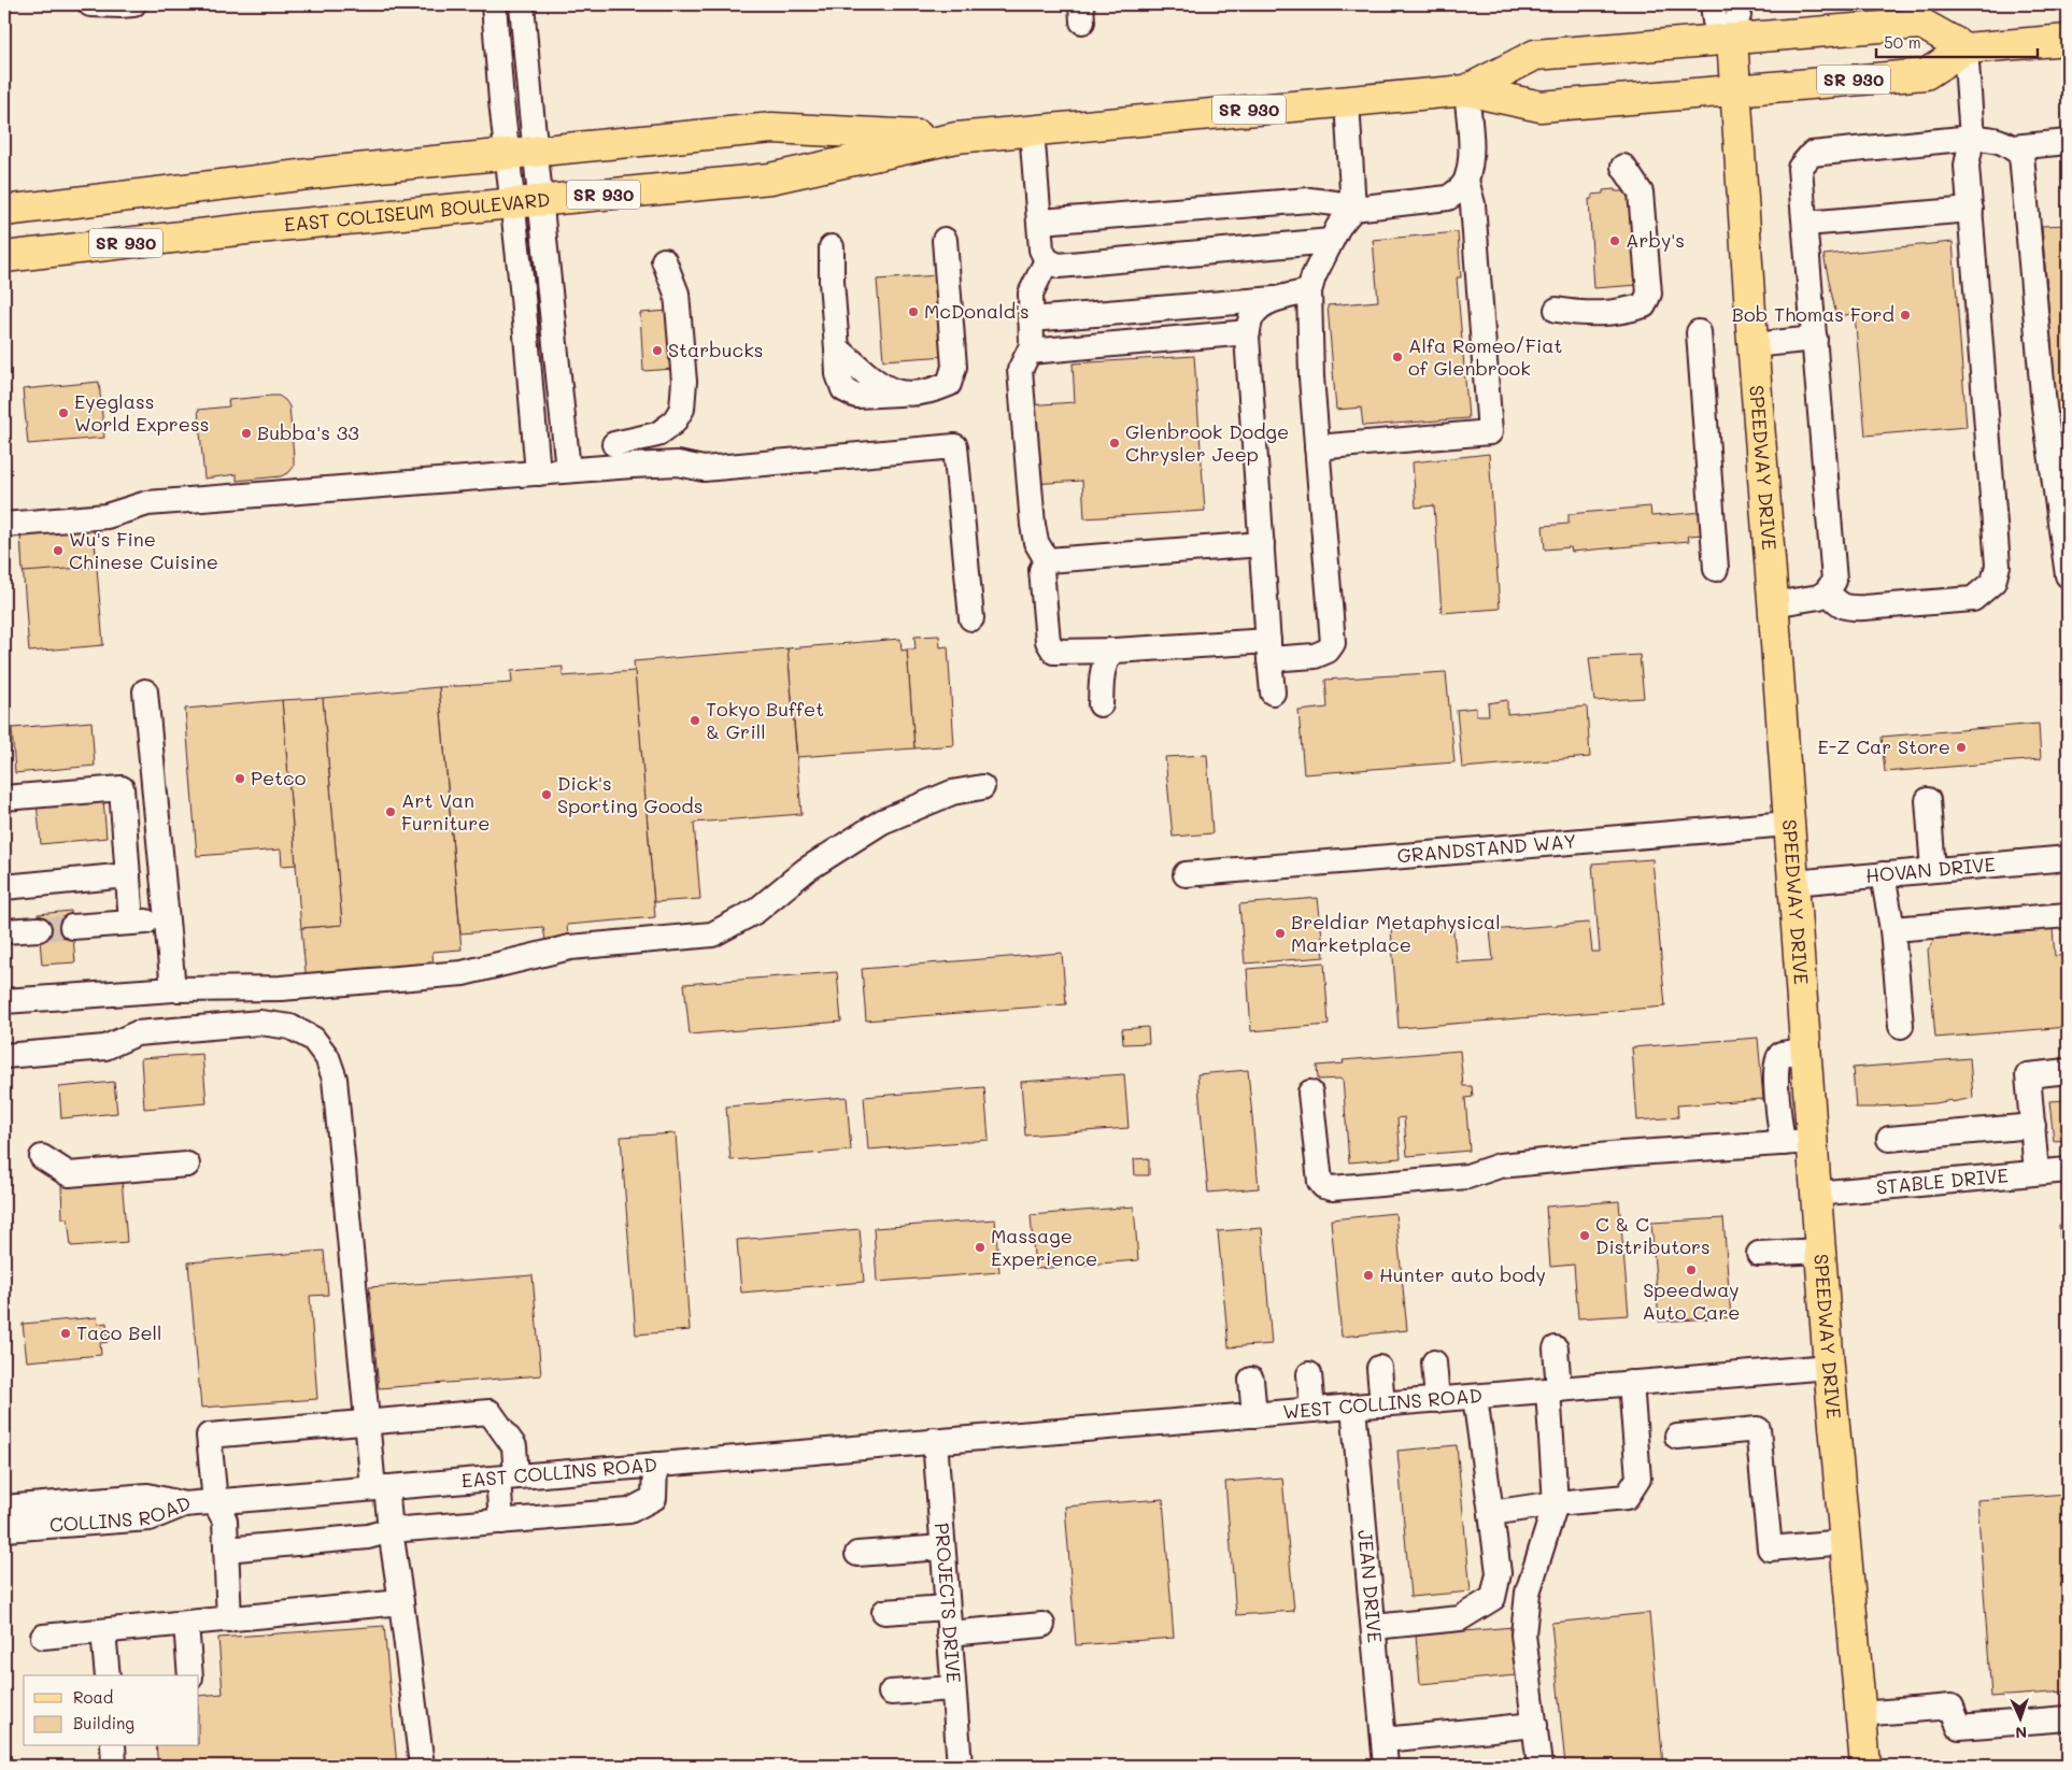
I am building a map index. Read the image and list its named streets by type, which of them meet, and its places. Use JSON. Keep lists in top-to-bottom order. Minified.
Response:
{"streets":{"main road":["SR 930","EAST COLISEUM BOULEVARD","SPEEDWAY DRIVE"],"street":["GRANDSTAND WAY","HOVAN DRIVE","STABLE DRIVE","WEST COLLINS ROAD","EAST COLLINS ROAD","COLLINS ROAD","JEAN DRIVE","PROJECTS DRIVE"]},"crossings":[["SR 930","EAST COLISEUM BOULEVARD"],["SR 930","SPEEDWAY DRIVE"],["EAST COLISEUM BOULEVARD","SPEEDWAY DRIVE"],["SPEEDWAY DRIVE","GRANDSTAND WAY"],["SPEEDWAY DRIVE","HOVAN DRIVE"],["SPEEDWAY DRIVE","STABLE DRIVE"],["SPEEDWAY DRIVE","WEST COLLINS ROAD"],["WEST COLLINS ROAD","EAST COLLINS ROAD"],["WEST COLLINS ROAD","JEAN DRIVE"],["WEST COLLINS ROAD","PROJECTS DRIVE"],["EAST COLLINS ROAD","COLLINS ROAD"],["EAST COLLINS ROAD","PROJECTS DRIVE"]],"places":["Arby's","McDonald's","Bob Thomas Ford","Starbucks","Alfa Romeo/Fiat of Glenbrook","Eyeglass World Express","Bubba's 33","Glenbrook Dodge Chrysler Jeep","Wu's Fine Chinese Cuisine","Tokyo Buffet & Grill","E-Z Car Store","Petco","Dick's Sporting Goods","Art Van Furniture","Breldiar Metaphysical Marketplace","C & C Distributors","Massage Experience","Speedway Auto Care","Hunter auto body","Taco Bell"],"legend":["Road","Building"],"scale_bar":"50 m","north":"bottom"}
